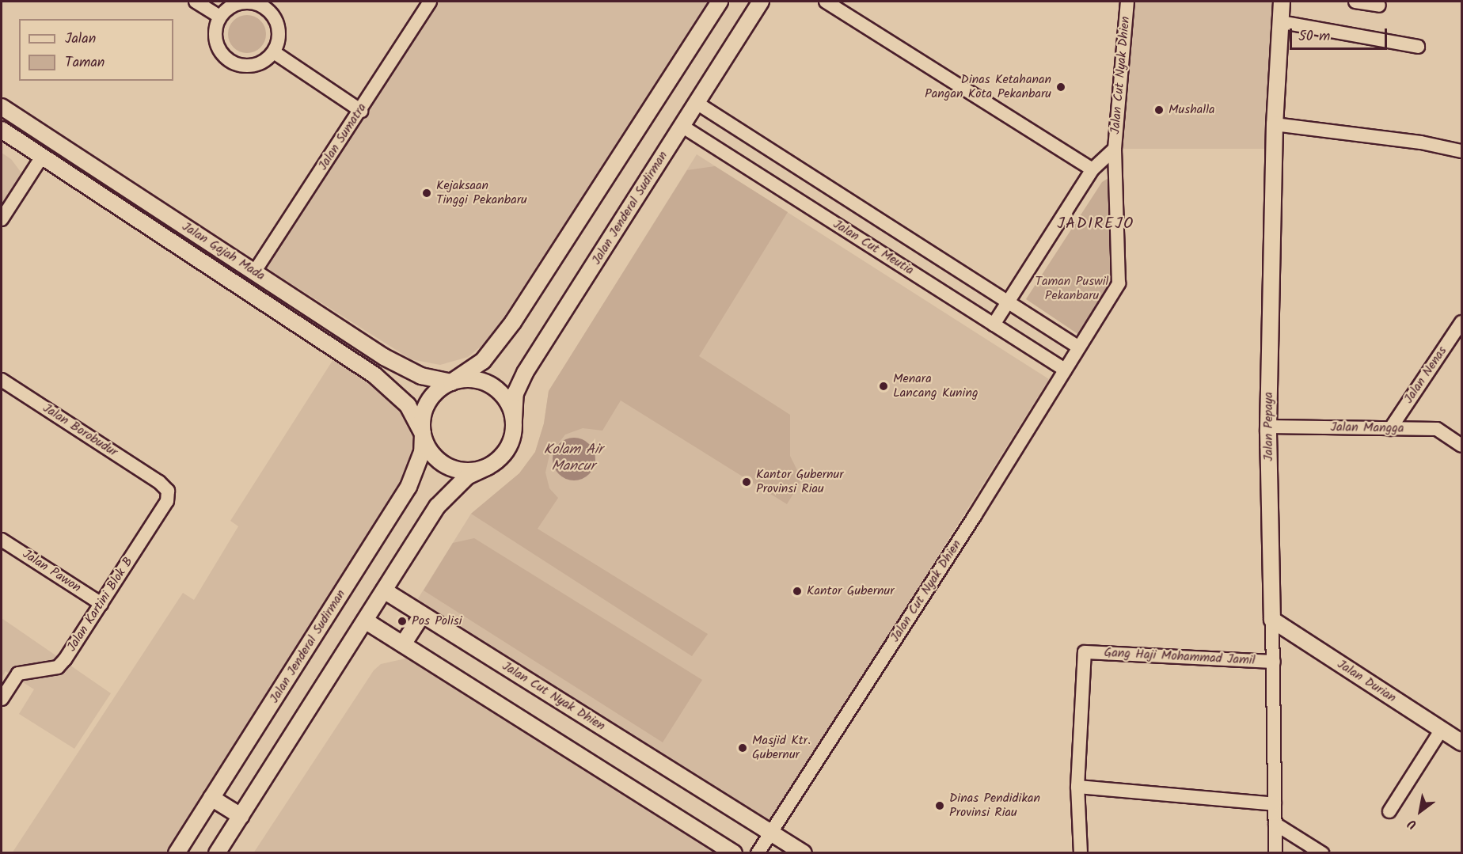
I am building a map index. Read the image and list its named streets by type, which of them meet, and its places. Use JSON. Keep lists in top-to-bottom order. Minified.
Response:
{"streets":{"main road":["Jalan Cut Nyak Dhien","Jalan Jenderal Sudirman","Jalan Gajah Mada","Jalan Pepaya","Jalan Durian"],"street":["Jalan Sumatra","Jalan Cut Meutia","Jalan Nenas","Jalan Mangga","Jalan Borobudur","Jalan Pawon","Jalan Kartini Blok B","Gang Haji Mohammad Jamil"]},"crossings":[["Jalan Cut Nyak Dhien","Jalan Cut Meutia"],["Jalan Sumatra","Jalan Gajah Mada"],["Jalan Jenderal Sudirman","Jalan Cut Meutia"],["Jalan Jenderal Sudirman","Jalan Gajah Mada"],["Jalan Nenas","Jalan Mangga"],["Jalan Pepaya","Jalan Mangga"],["Jalan Pepaya","Gang Haji Mohammad Jamil"],["Jalan Pepaya","Jalan Durian"],["Jalan Borobudur","Jalan Kartini Blok B"],["Jalan Pawon","Jalan Kartini Blok B"]],"districts":["JADIREJO"],"water":["Kolam Air Mancur"],"parks":["Taman Puswil Pekanbaru"],"places":["Dinas Ketahanan Pangan Kota Pekanbaru","Mushalla","Kejaksaan Tinggi Pekanbaru","Menara Lancang Kuning","Kantor Gubernur Provinsi Riau","Kantor Gubernur","Pos Polisi","Masjid Ktr. Gubernur","Dinas Pendidikan Provinsi Riau"],"legend":["Jalan","Taman"],"scale_bar":"50 m","north":"bottom left"}
